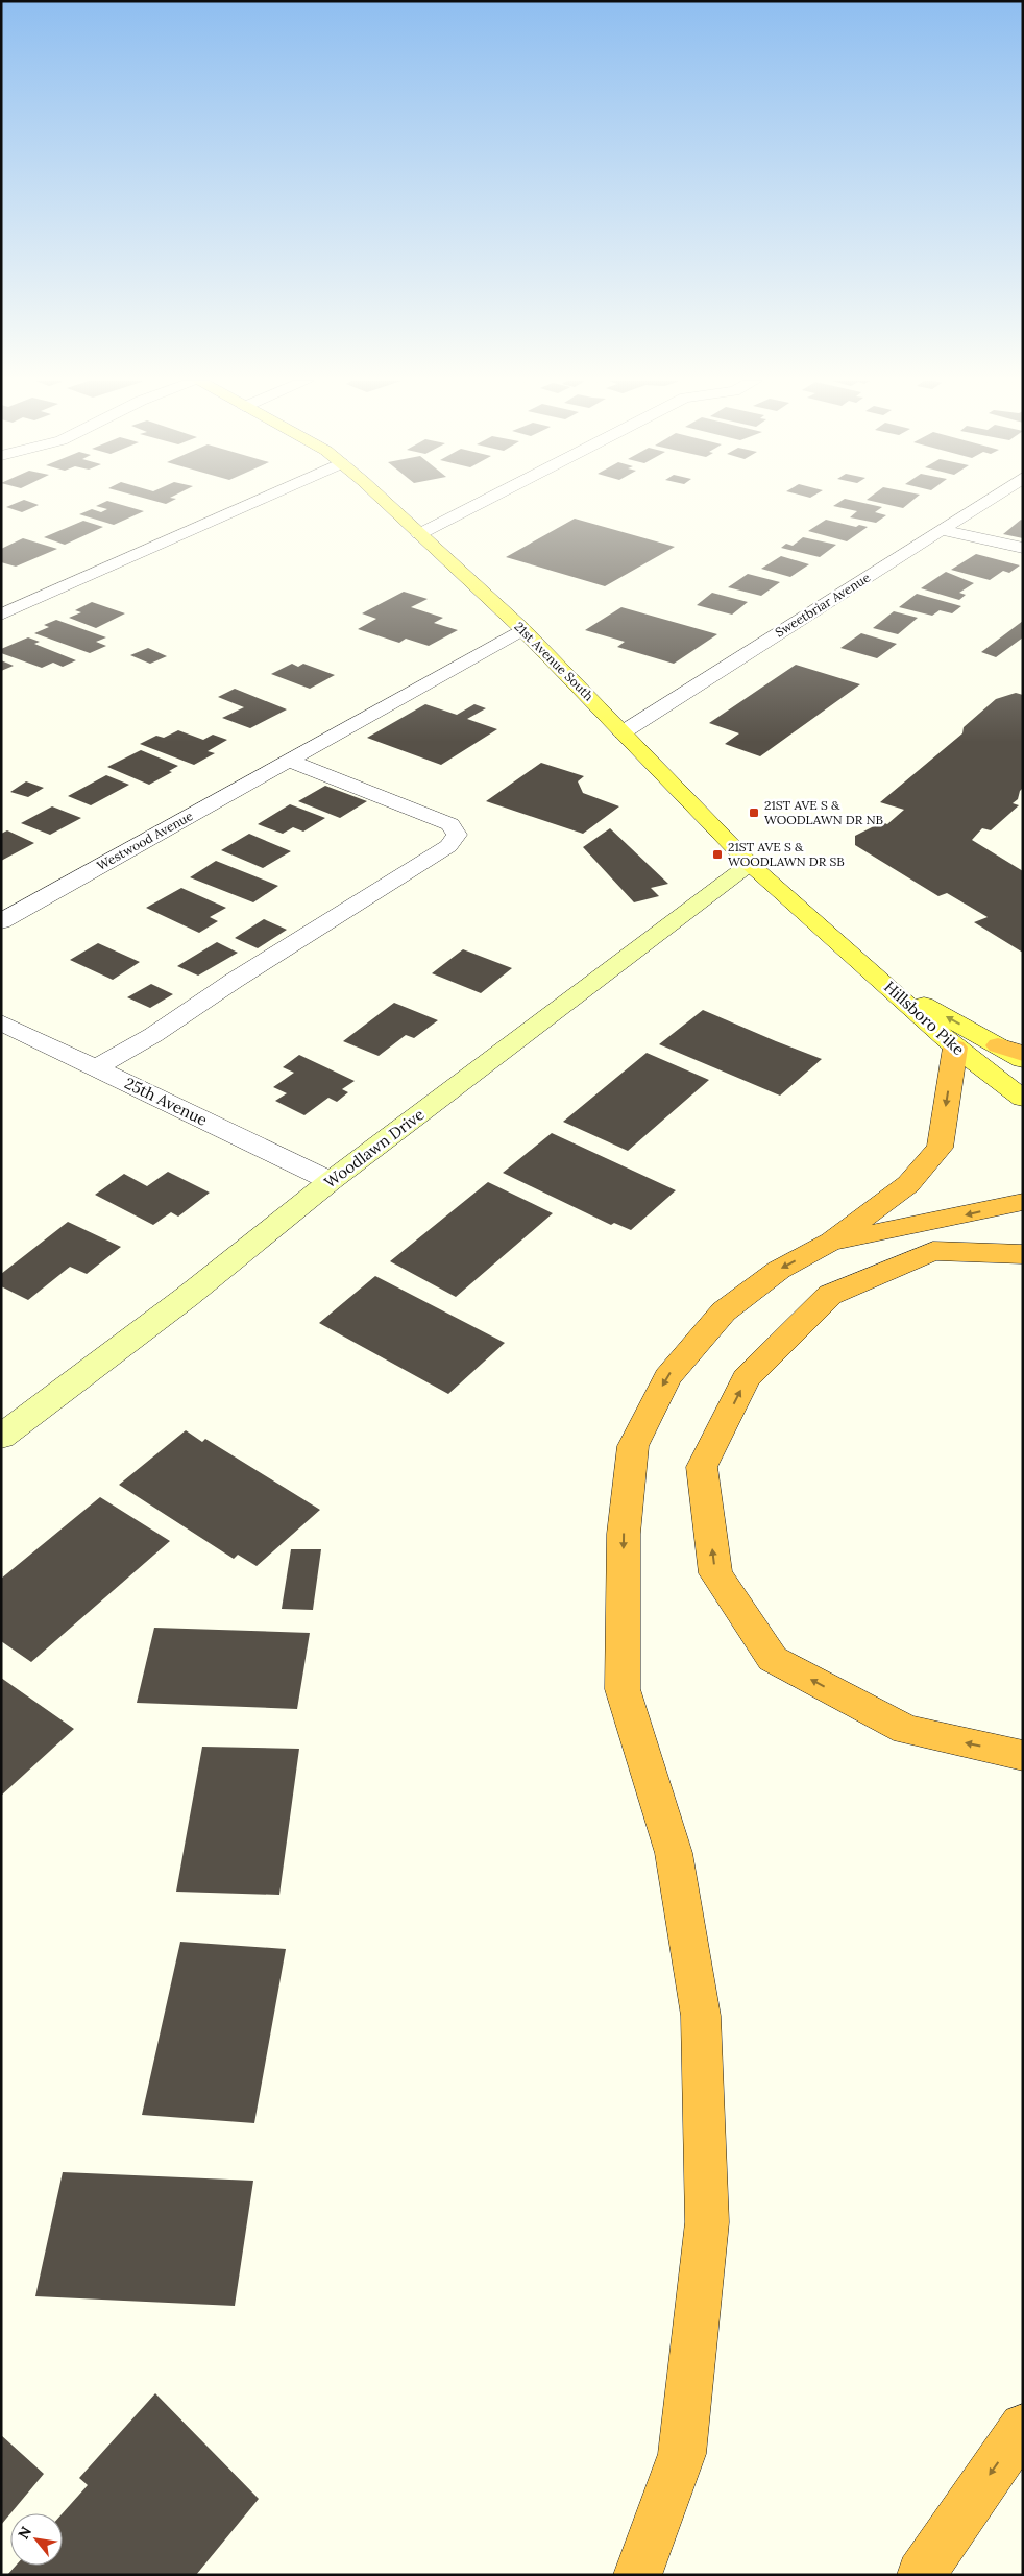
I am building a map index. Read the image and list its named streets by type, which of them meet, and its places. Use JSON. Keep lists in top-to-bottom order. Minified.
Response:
{"streets":{"main road":["21st Avenue South","Hillsboro Pike","Woodlawn Drive"],"street":["Sweetbriar Avenue","Westwood Avenue","25th Avenue"]},"crossings":[["Sweetbriar Avenue","21st Avenue South"],["21st Avenue South","Westwood Avenue"],["21st Avenue South","Hillsboro Pike"],["21st Avenue South","Woodlawn Drive"],["25th Avenue","Woodlawn Drive"]],"places":{"transit":["21ST AVE S & WOODLAWN DR NB","21ST AVE S & WOODLAWN DR SB"]},"north":"top left"}
